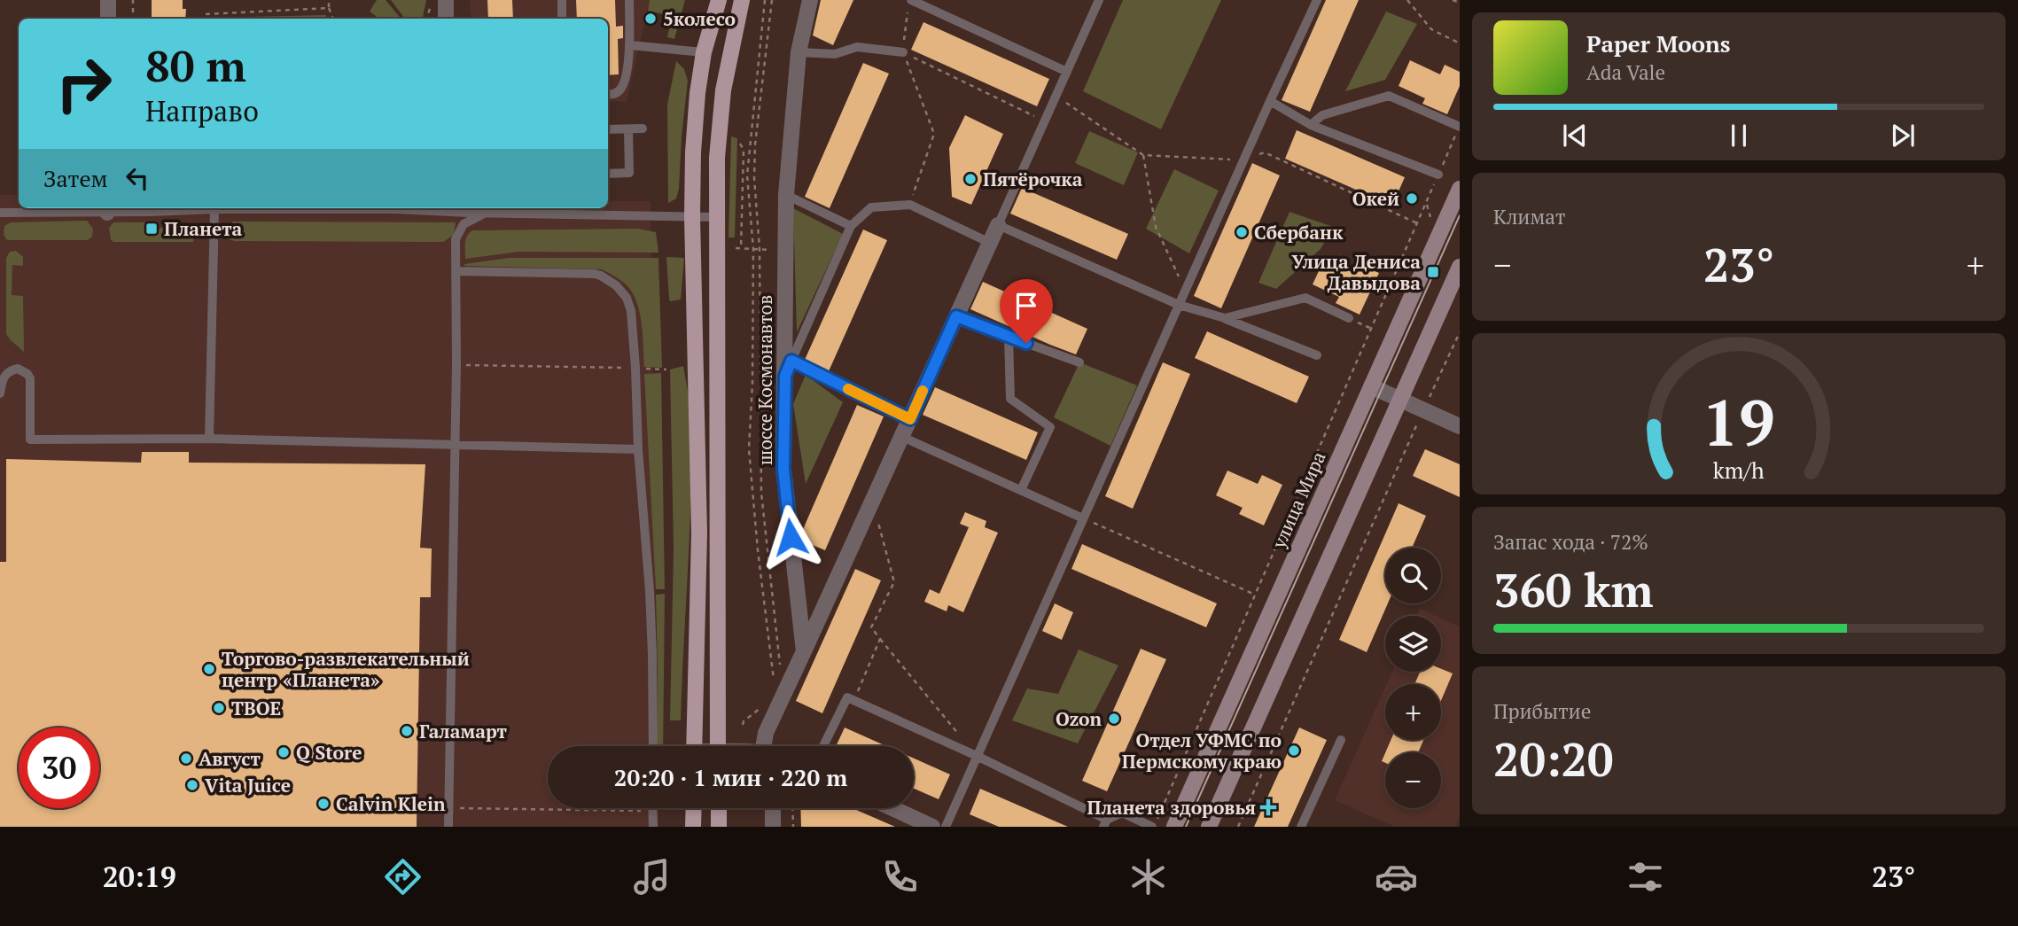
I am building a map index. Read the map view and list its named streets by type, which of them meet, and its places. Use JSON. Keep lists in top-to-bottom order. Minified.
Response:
{"streets":{"main road":["улица Мира"],"street":["шоссе Космонавтов"]},"places":{"other":["5колесо","Пятёрочка","Окей","Сбербанк","Торгово-развлекательный центр «Планета»","ТВОЕ","Ozon","Галамарт","Отдел УФМС по Пермскому краю","Q Store","Август","Vita Juice","Calvin Klein"],"transit":["Планета","Улица Дениса Давыдова"],"health":["Планета здоровья"]},"page":{"turn":["80 m","Направо"],"song":["Paper Moons","Ada Vale"],"then":"Затем","tile":["Климат",["Запас хода · 72%","360 km"],["Прибытие","20:20"]],"heat":["−","23°","+"],"map_buttons":["+","−"],"limit":"30","trip":"20:20 · 1 мин · 220 m","tabs":["20:19","23°"],"gauge":["19","km/h"]}}
